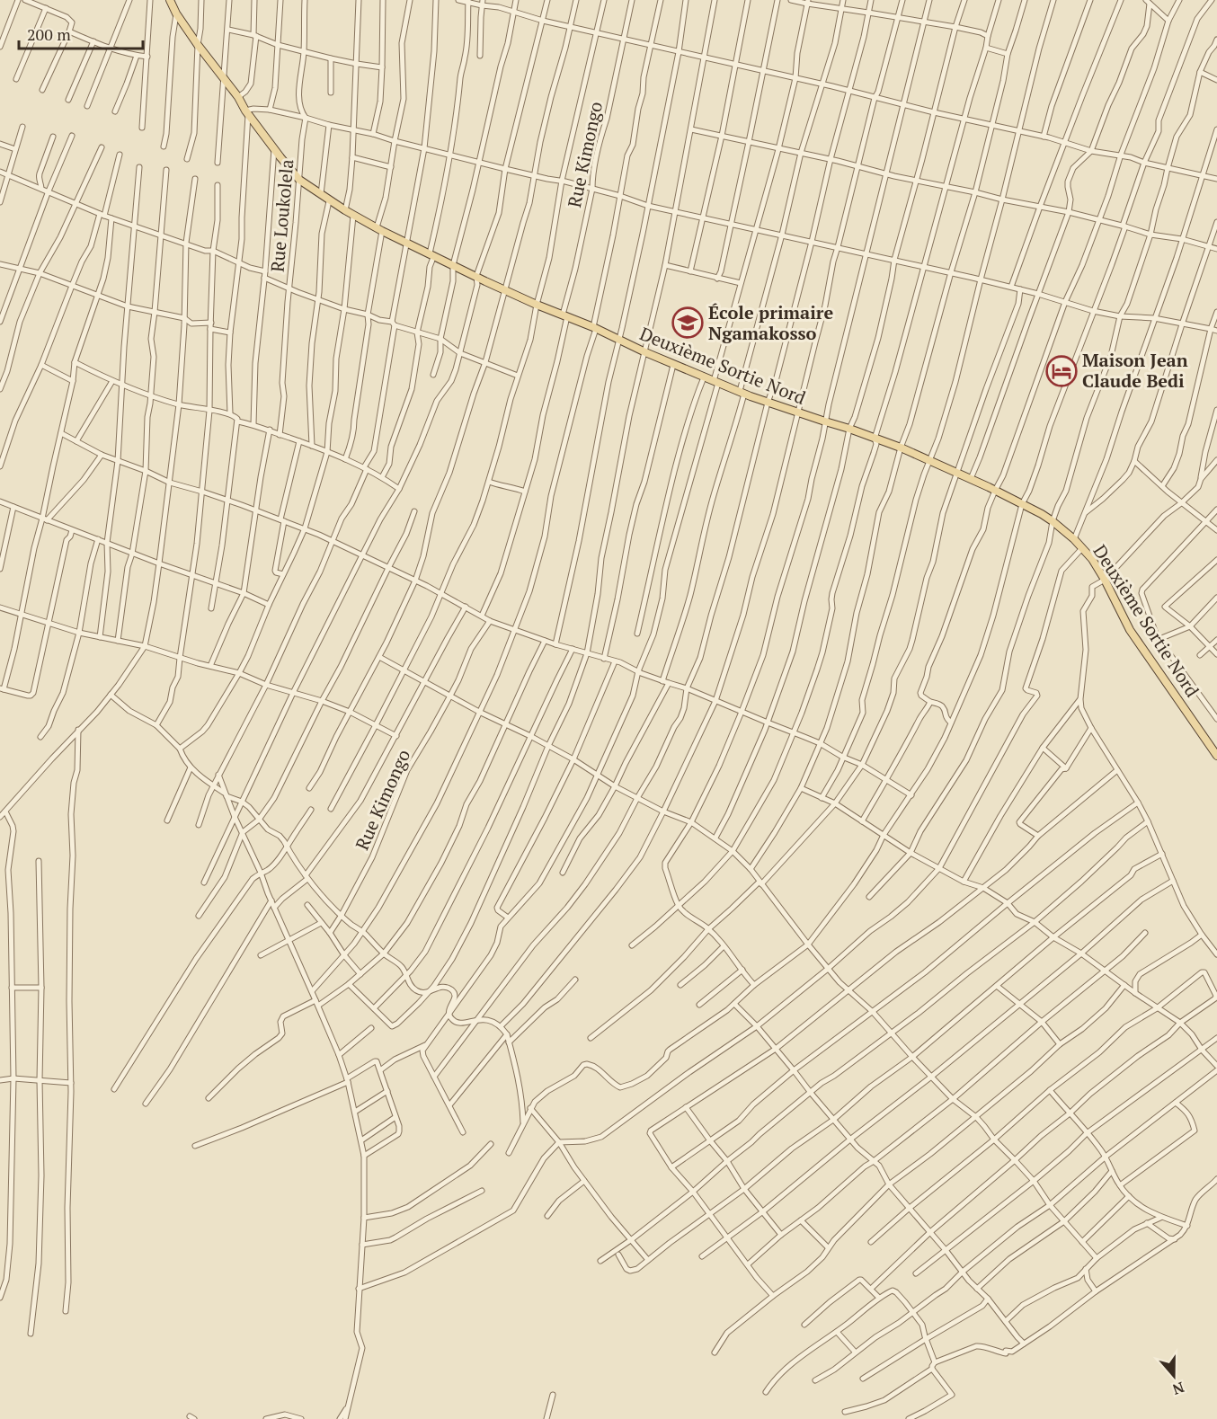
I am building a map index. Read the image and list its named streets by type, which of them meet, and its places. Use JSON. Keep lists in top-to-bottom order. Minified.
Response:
{"streets":{"main road":["Deuxième Sortie Nord"],"street":["Rue Kimongo","Rue Loukolela"]},"crossings":[["Rue Kimongo","Deuxième Sortie Nord"],["Rue Loukolela","Deuxième Sortie Nord"]],"places":{"school or university":["École primaire Ngamakosso"],"hotel":["Maison Jean Claude Bedi"]},"scale_bar":"200 m","north":"bottom"}
